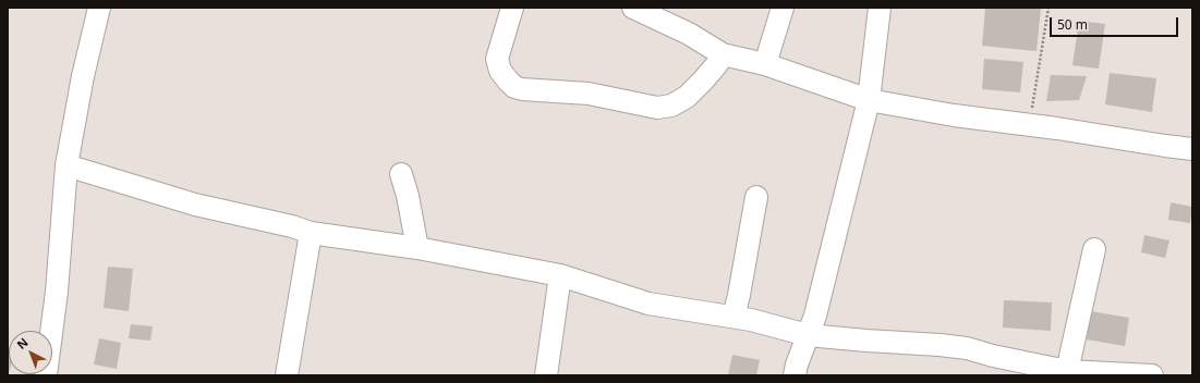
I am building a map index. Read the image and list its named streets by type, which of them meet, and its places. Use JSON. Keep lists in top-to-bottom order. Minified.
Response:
{"scale_bar":"50 m","north":"top left"}
